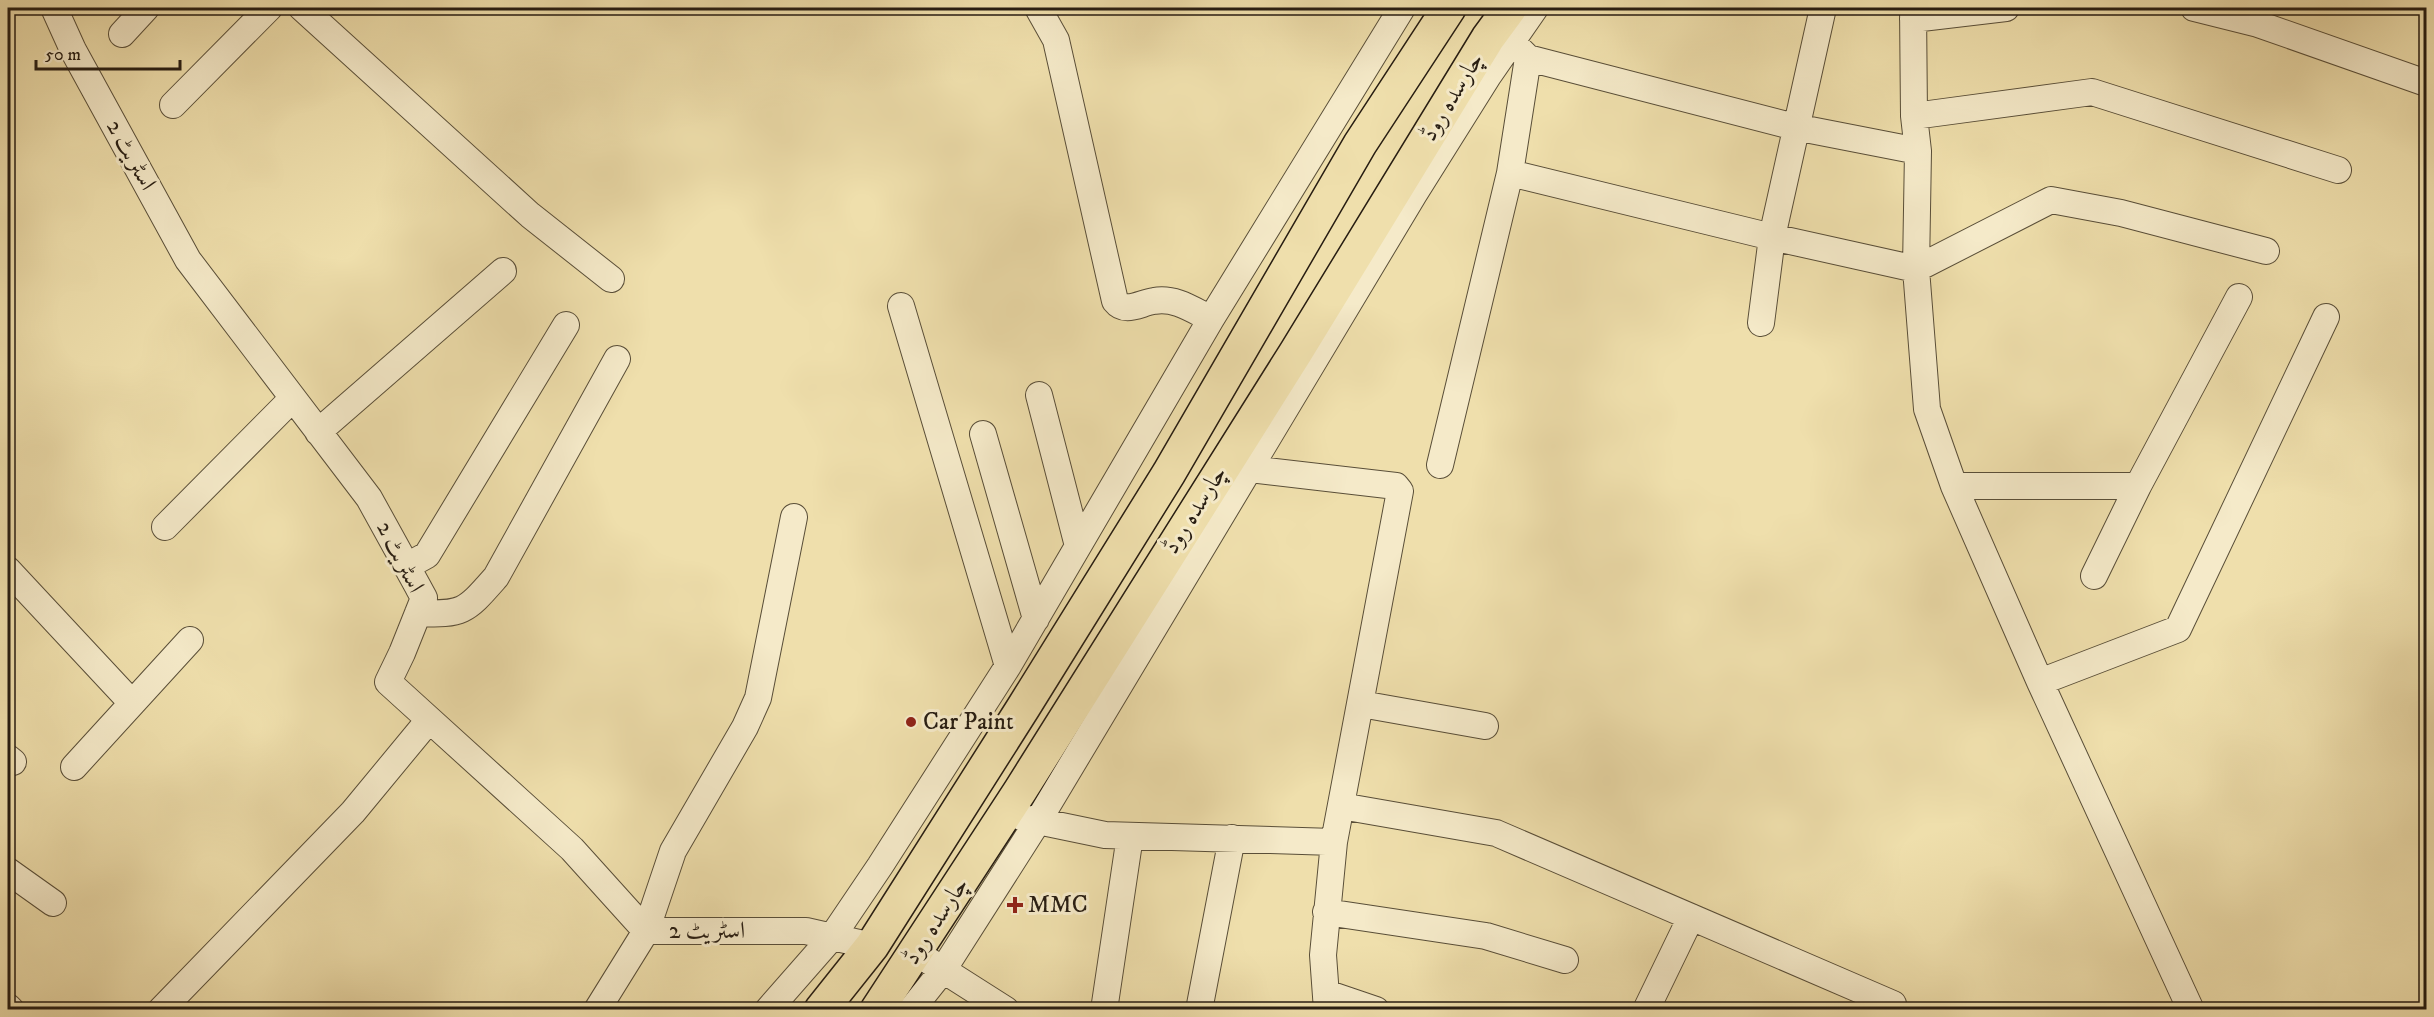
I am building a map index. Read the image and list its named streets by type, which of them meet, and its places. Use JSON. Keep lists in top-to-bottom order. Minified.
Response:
{"streets":{"highway":["چارسدہ روڈ"],"street":["اسٹریٹ 2"]},"crossings":[["چارسدہ روڈ","اسٹریٹ 2"]],"places":{"other":["Car Paint"],"health":["MMC"]},"scale_bar":"50 m"}
